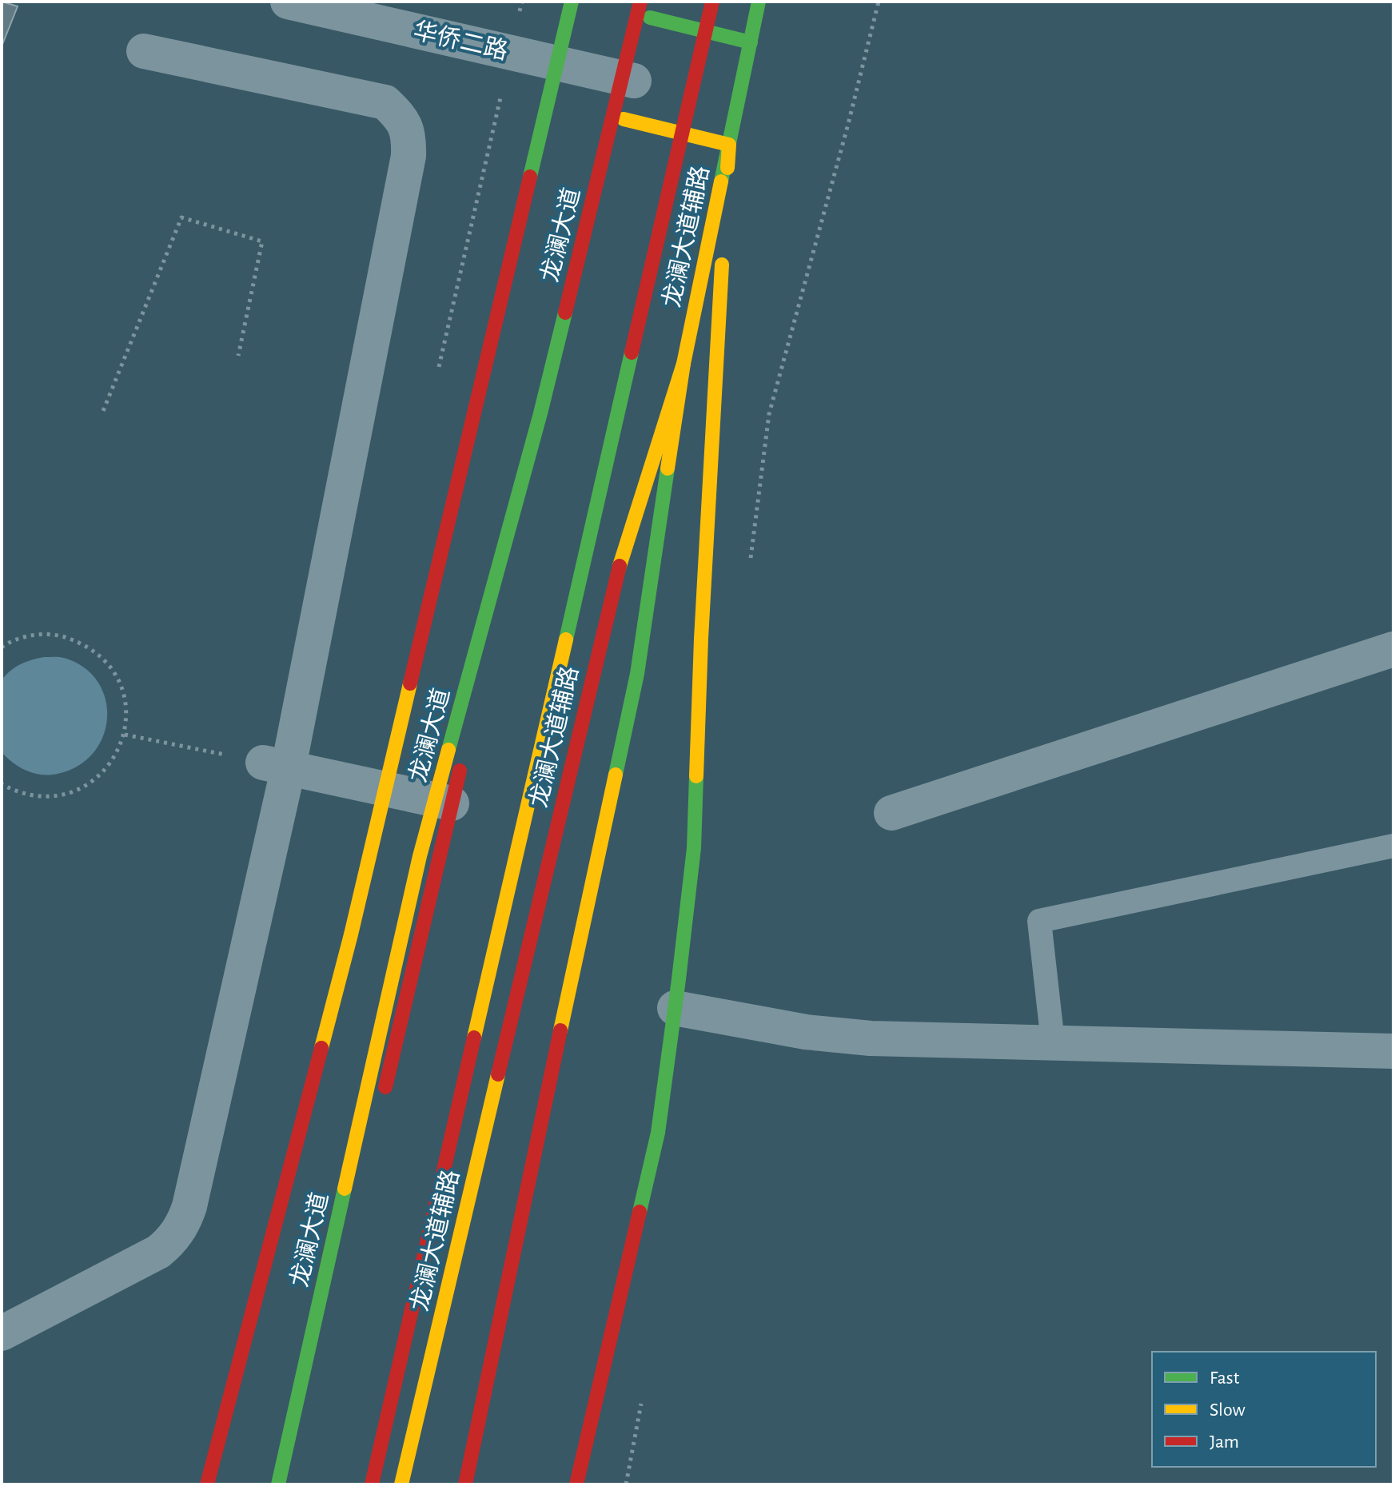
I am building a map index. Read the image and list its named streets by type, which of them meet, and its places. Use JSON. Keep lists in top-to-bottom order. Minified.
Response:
{"streets":{"main road":["龙澜大道","龙澜大道辅路"],"street":["华侨二路"]},"legend":["Fast","Slow","Jam"]}
